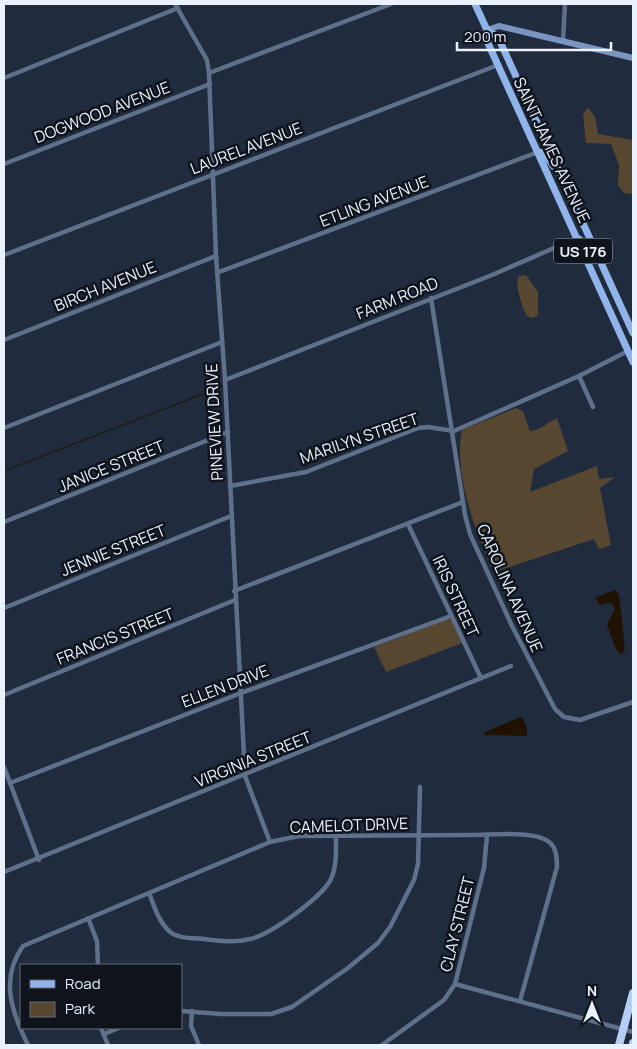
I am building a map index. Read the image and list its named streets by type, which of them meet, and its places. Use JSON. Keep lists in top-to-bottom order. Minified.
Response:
{"streets":{"main road":["SAINT JAMES AVENUE","US 176"],"street":["DOGWOOD AVENUE","LAUREL AVENUE","ETLING AVENUE","BIRCH AVENUE","FARM ROAD","PINEVIEW DRIVE","MARILYN STREET","JANICE STREET","JENNIE STREET","CAROLINA AVENUE","IRIS STREET","FRANCIS STREET","ELLEN DRIVE","VIRGINIA STREET","CAMELOT DRIVE","CLAY STREET"]},"crossings":[["DOGWOOD AVENUE","PINEVIEW DRIVE"],["LAUREL AVENUE","SAINT JAMES AVENUE"],["LAUREL AVENUE","PINEVIEW DRIVE"],["SAINT JAMES AVENUE","ETLING AVENUE"],["SAINT JAMES AVENUE","FARM ROAD"],["ETLING AVENUE","PINEVIEW DRIVE"],["BIRCH AVENUE","PINEVIEW DRIVE"],["FARM ROAD","PINEVIEW DRIVE"],["FARM ROAD","CAROLINA AVENUE"],["PINEVIEW DRIVE","MARILYN STREET"],["PINEVIEW DRIVE","JANICE STREET"],["PINEVIEW DRIVE","JENNIE STREET"],["PINEVIEW DRIVE","FRANCIS STREET"],["PINEVIEW DRIVE","ELLEN DRIVE"],["PINEVIEW DRIVE","VIRGINIA STREET"],["PINEVIEW DRIVE","CAMELOT DRIVE"],["MARILYN STREET","CAROLINA AVENUE"],["IRIS STREET","ELLEN DRIVE"],["IRIS STREET","VIRGINIA STREET"],["CAMELOT DRIVE","CLAY STREET"]],"legend":["Road","Park"],"scale_bar":"200 m","north":"top"}
